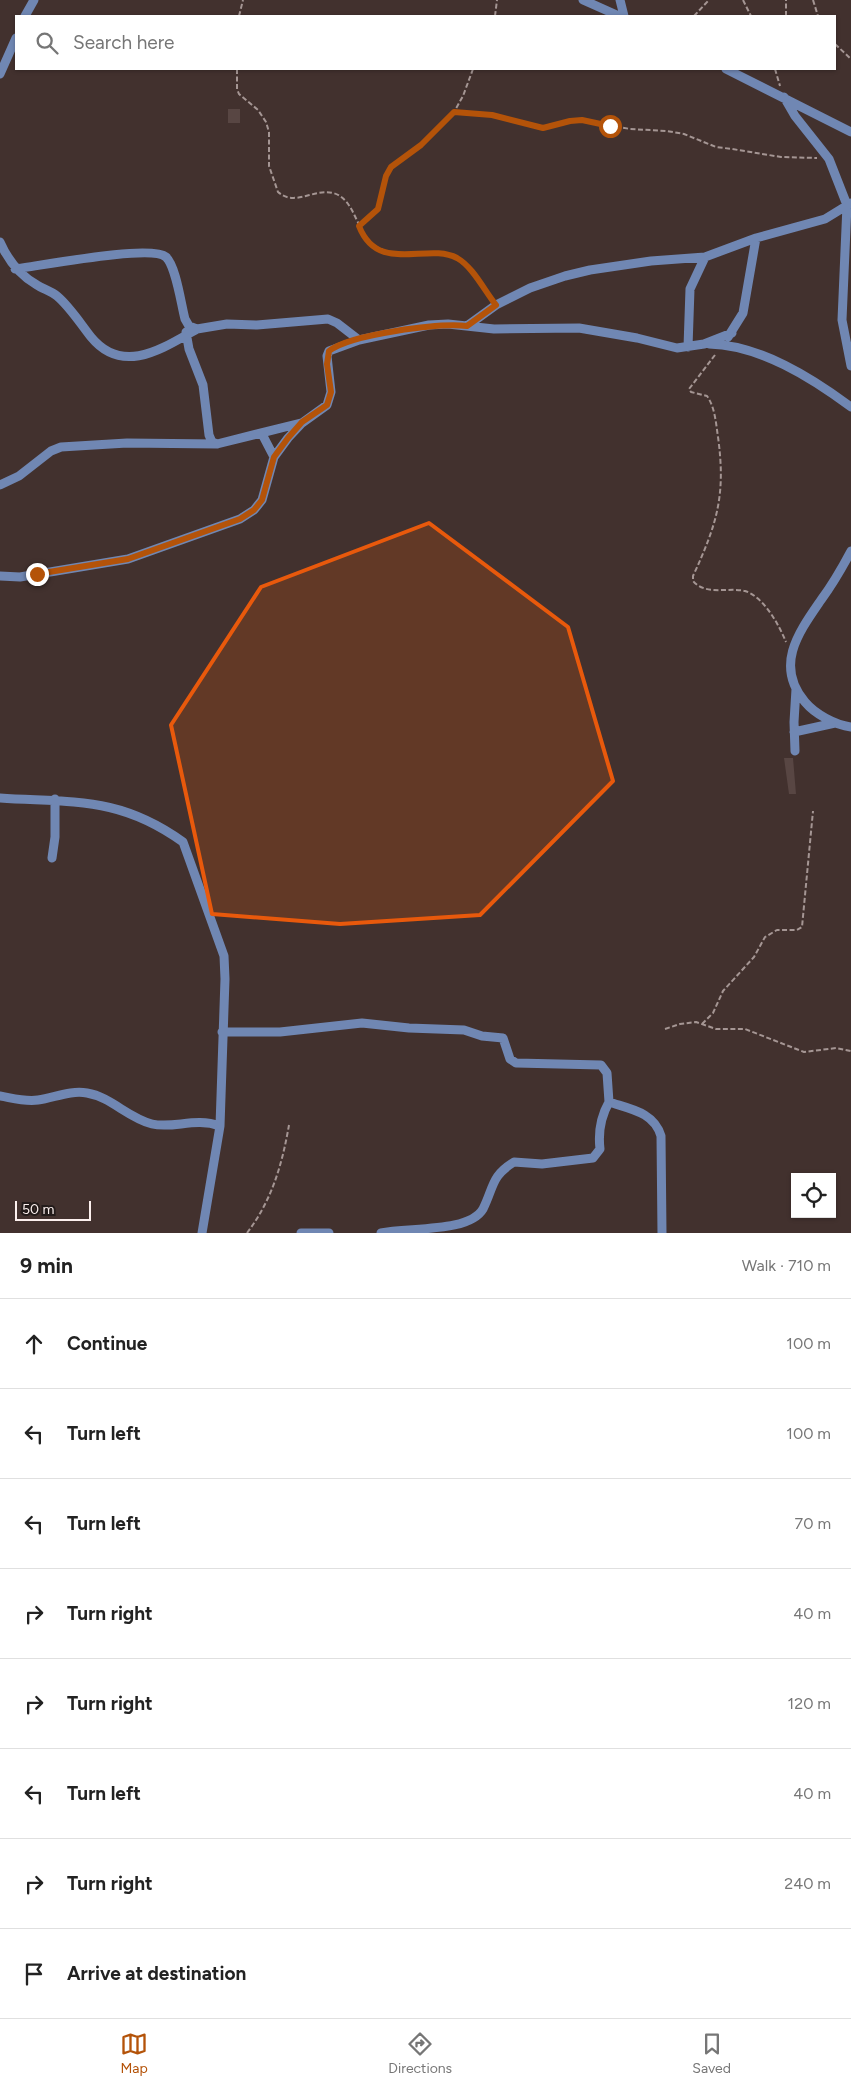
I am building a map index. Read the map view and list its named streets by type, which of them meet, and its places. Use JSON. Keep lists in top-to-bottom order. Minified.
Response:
{"scale_bar":"50 m","page":{"search":"Search here","scale":"50 m","heading":["9 min","Walk · 710 m"],"list":[["Continue","100 m"],["Turn left","100 m"],["Turn left","70 m"],["Turn right","40 m"],["Turn right","120 m"],["Turn left","40 m"],["Turn right","240 m"],"Arrive at destination"],"nav":["Map","Directions","Saved"]}}
